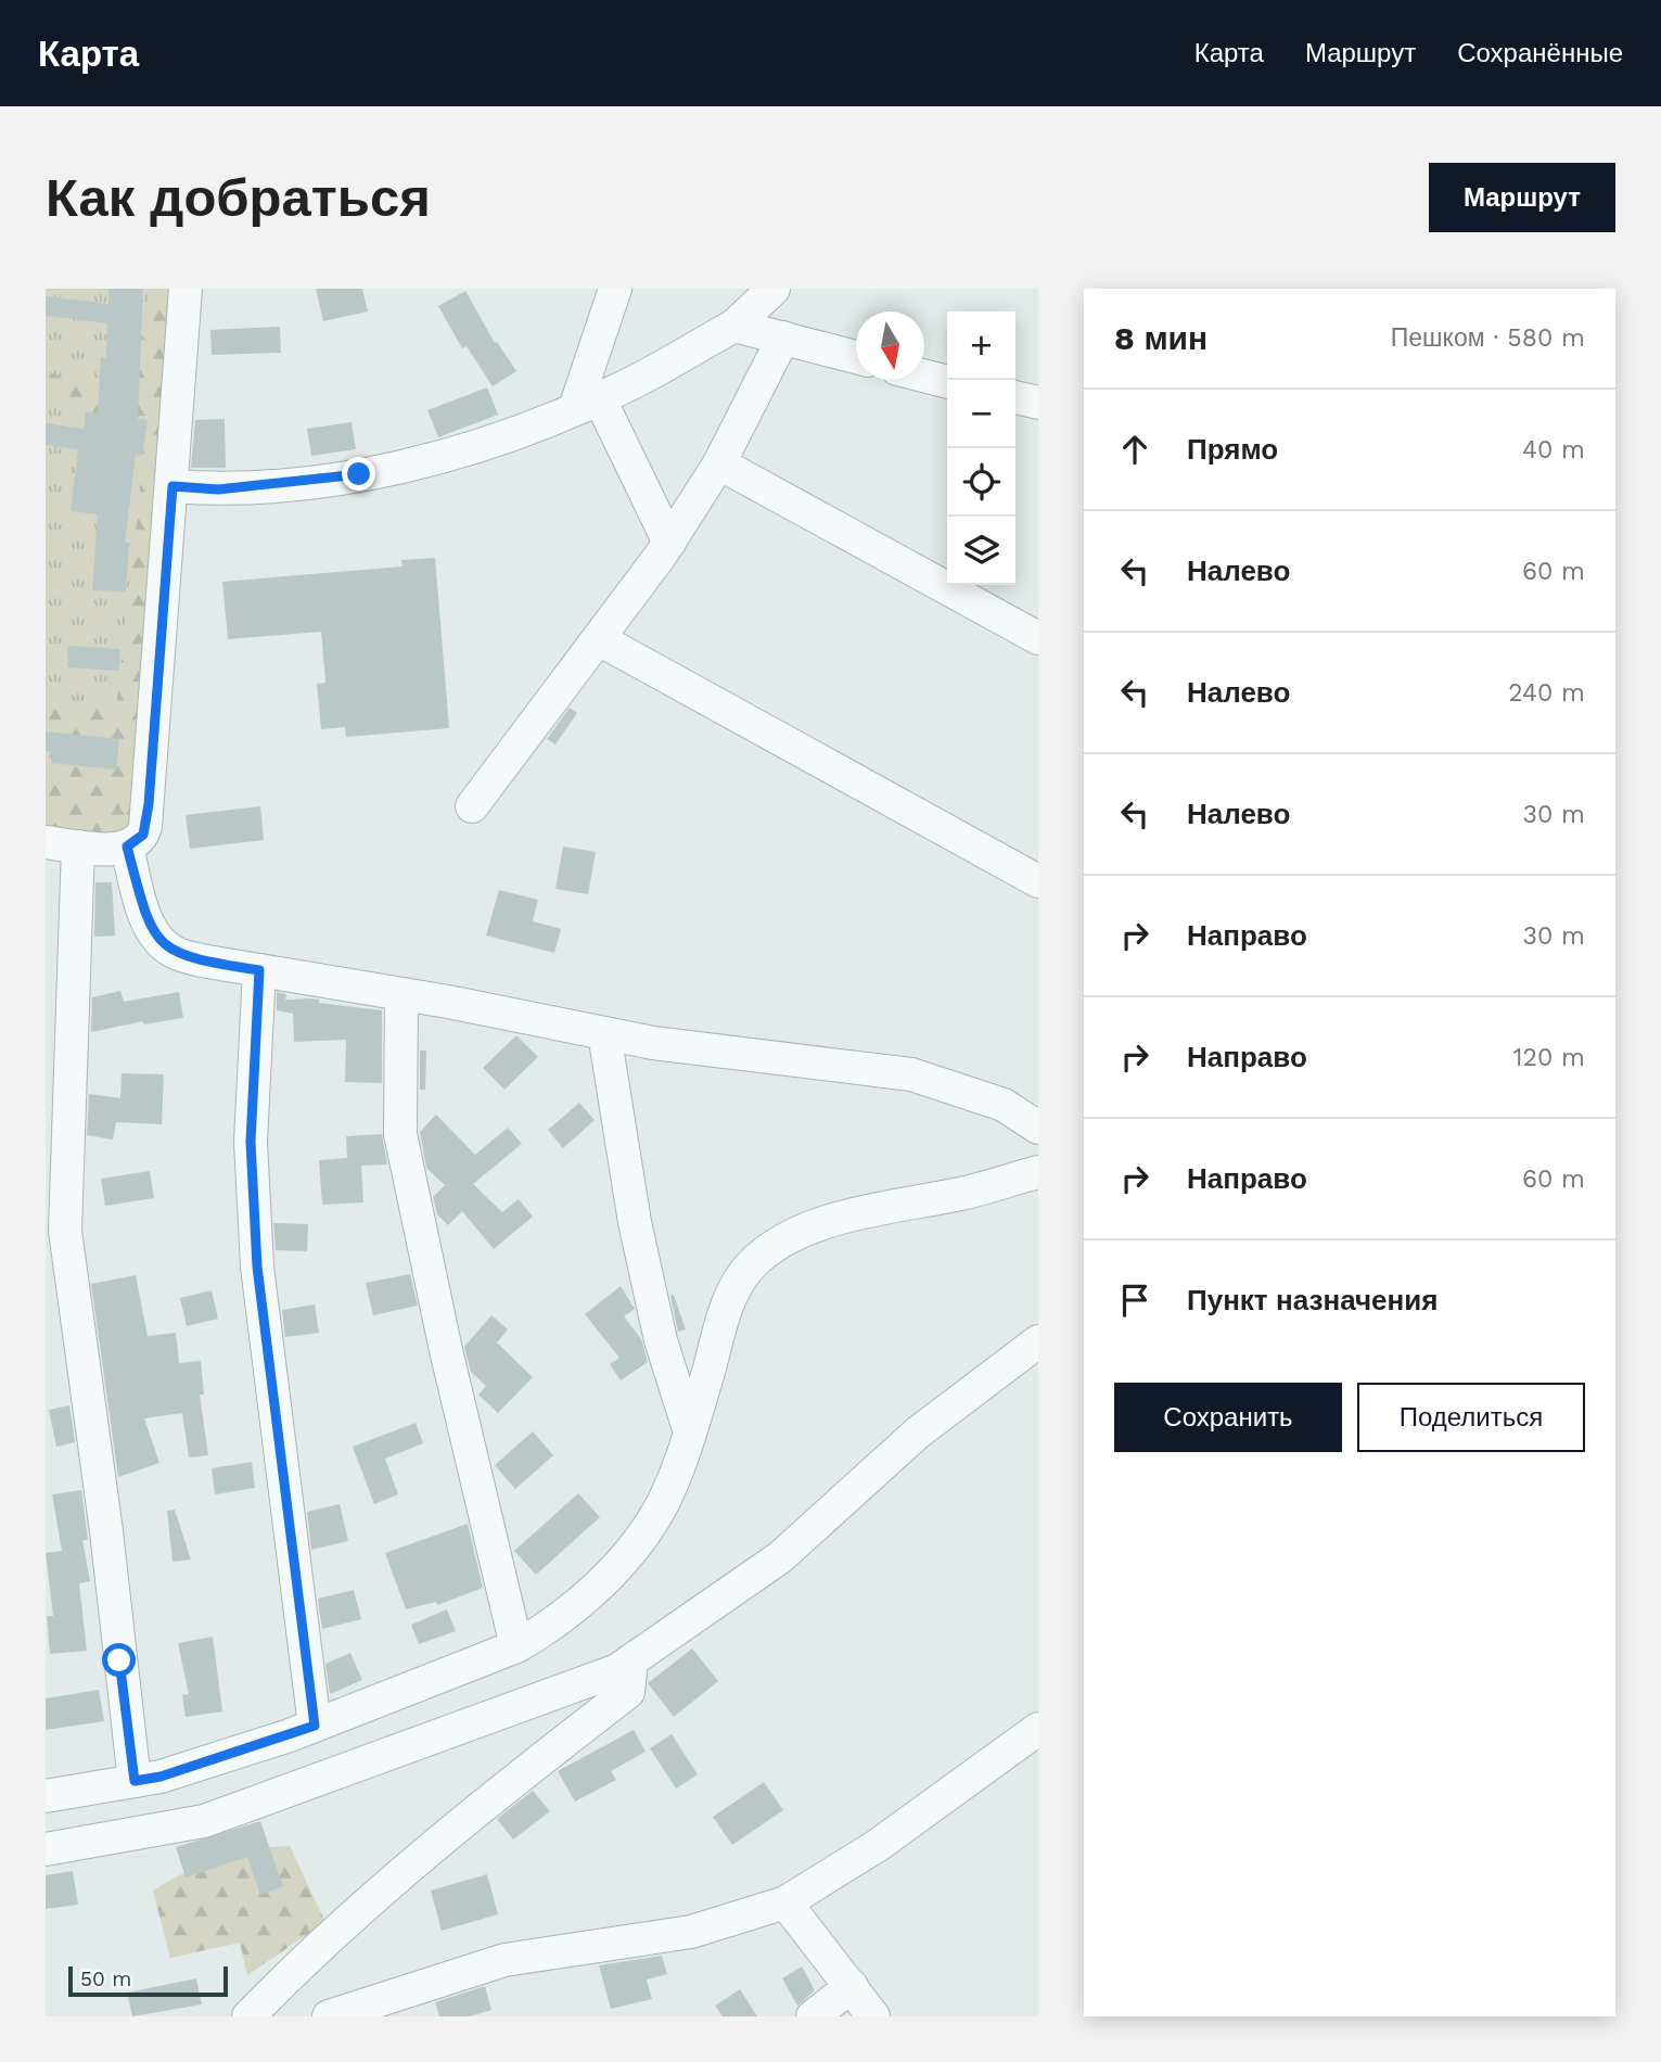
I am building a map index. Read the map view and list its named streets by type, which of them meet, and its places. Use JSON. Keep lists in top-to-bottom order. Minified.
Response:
{"scale_bar":"50 m","north":"bottom","page":{"header":"Карта","nav":["Карта","Маршрут","Сохранённые"],"buttons":["Маршрут",["Сохранить","Поделиться"]],"title":"Как добраться","heading":["8 мин","Пешком · 580 m"],"map_buttons":["+","−"],"list":[["Прямо","40 m"],["Налево","60 m"],["Налево","240 m"],["Налево","30 m"],["Направо","30 m"],["Направо","120 m"],["Направо","60 m"],"Пункт назначения"],"scale":"50 m"}}
